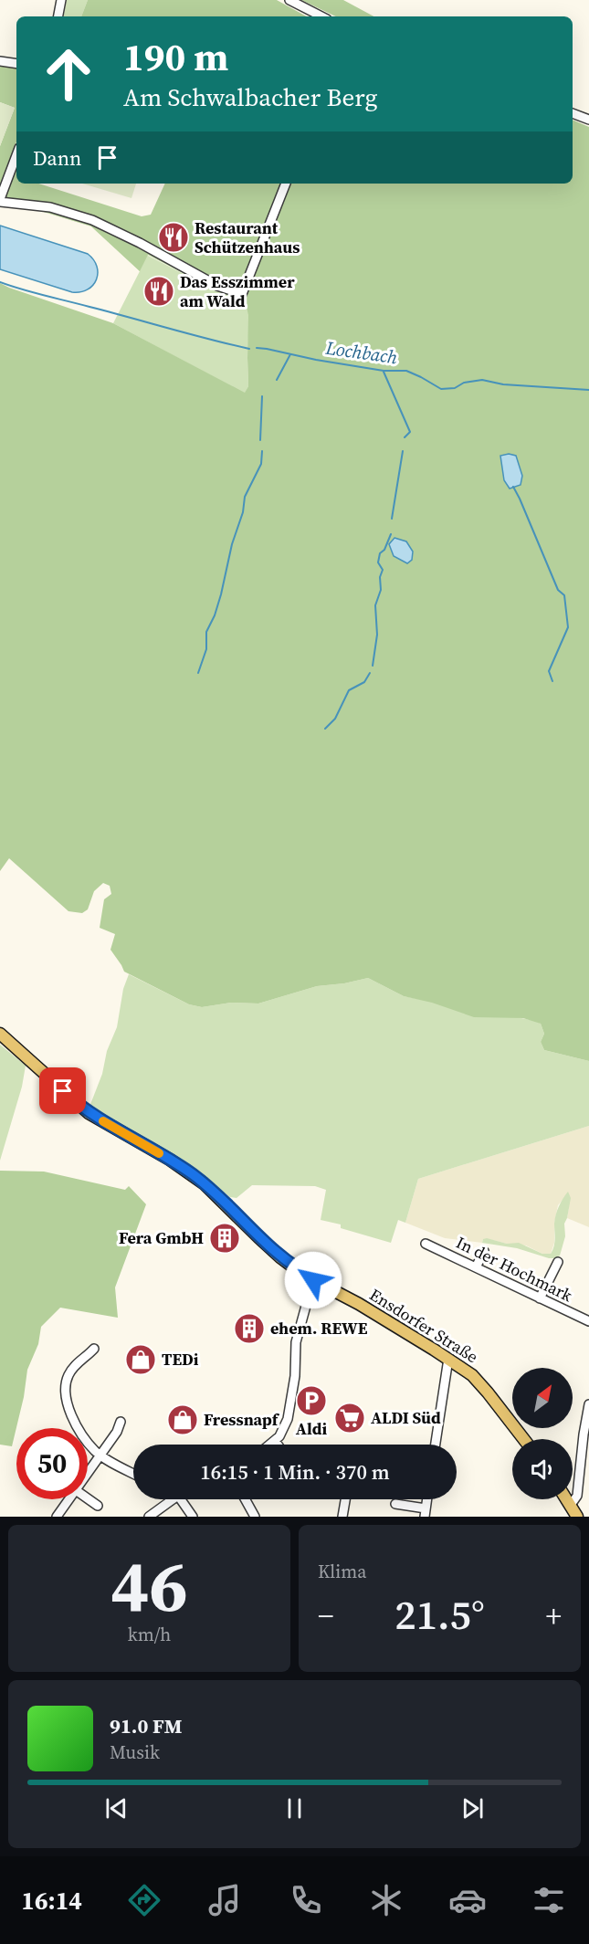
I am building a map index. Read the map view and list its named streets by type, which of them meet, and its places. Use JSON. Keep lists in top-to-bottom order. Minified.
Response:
{"streets":{"main road":["Ensdorfer Straße"],"street":["In der Hochmark"]},"water":["Lochbach"],"places":{"restaurant":["Restaurant Schützenhaus","Das Esszimmer am Wald"],"building":["Fera GmbH","ehem. REWE"],"shop":["TEDi","Fressnapf"],"parking":["Aldi"],"supermarket":["ALDI Süd"]},"north":"top right","page":{"turn":["190 m","Am Schwalbacher Berg"],"then":"Dann","limit":"50","trip":"16:15 · 1 Min. · 370 m","tile":[["46","km/h"],"Klima"],"heat":["−","21.5°","+"],"song":["91.0 FM","Musik"],"tabs":"16:14"}}
